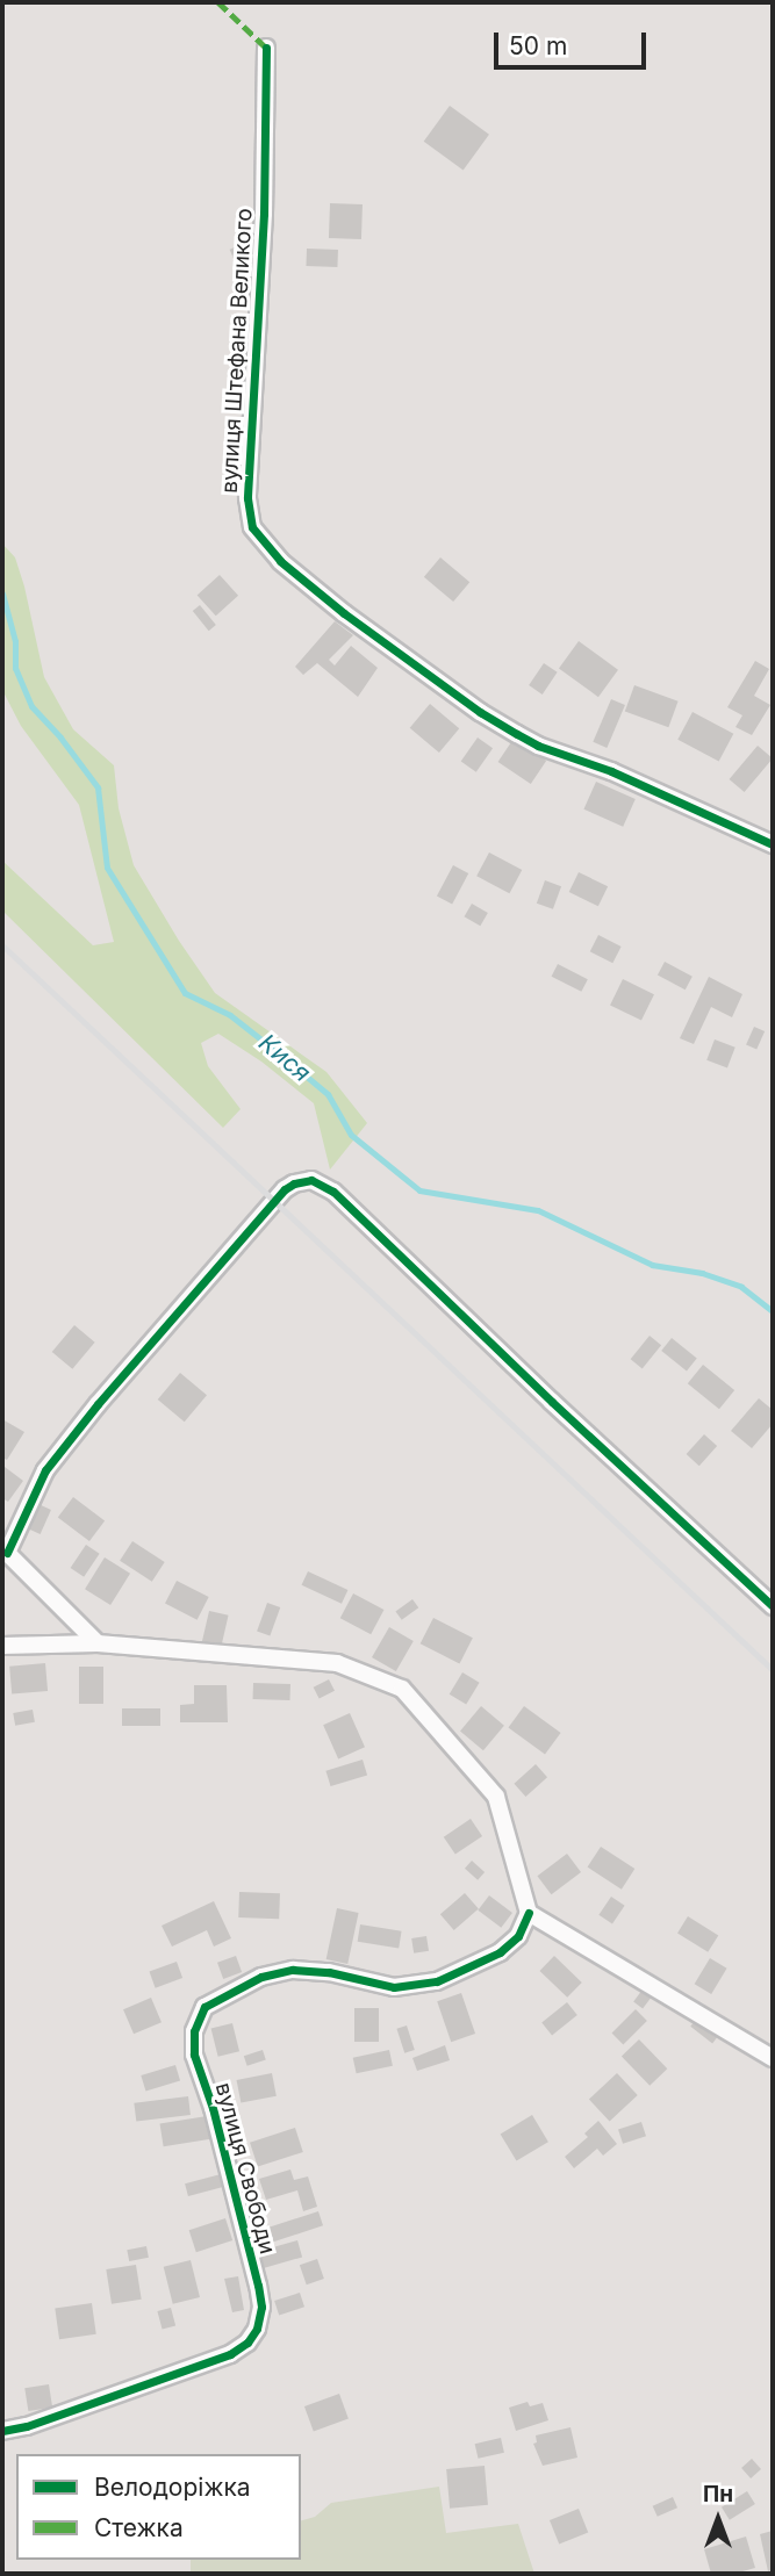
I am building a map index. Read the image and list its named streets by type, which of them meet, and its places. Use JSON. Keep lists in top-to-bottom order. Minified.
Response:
{"streets":{"street":["вулиця Штефана Великого","вулиця Свободи"]},"water":["Кися"],"legend":["Велодоріжка","Стежка"],"scale_bar":"50 m","north":"top"}
